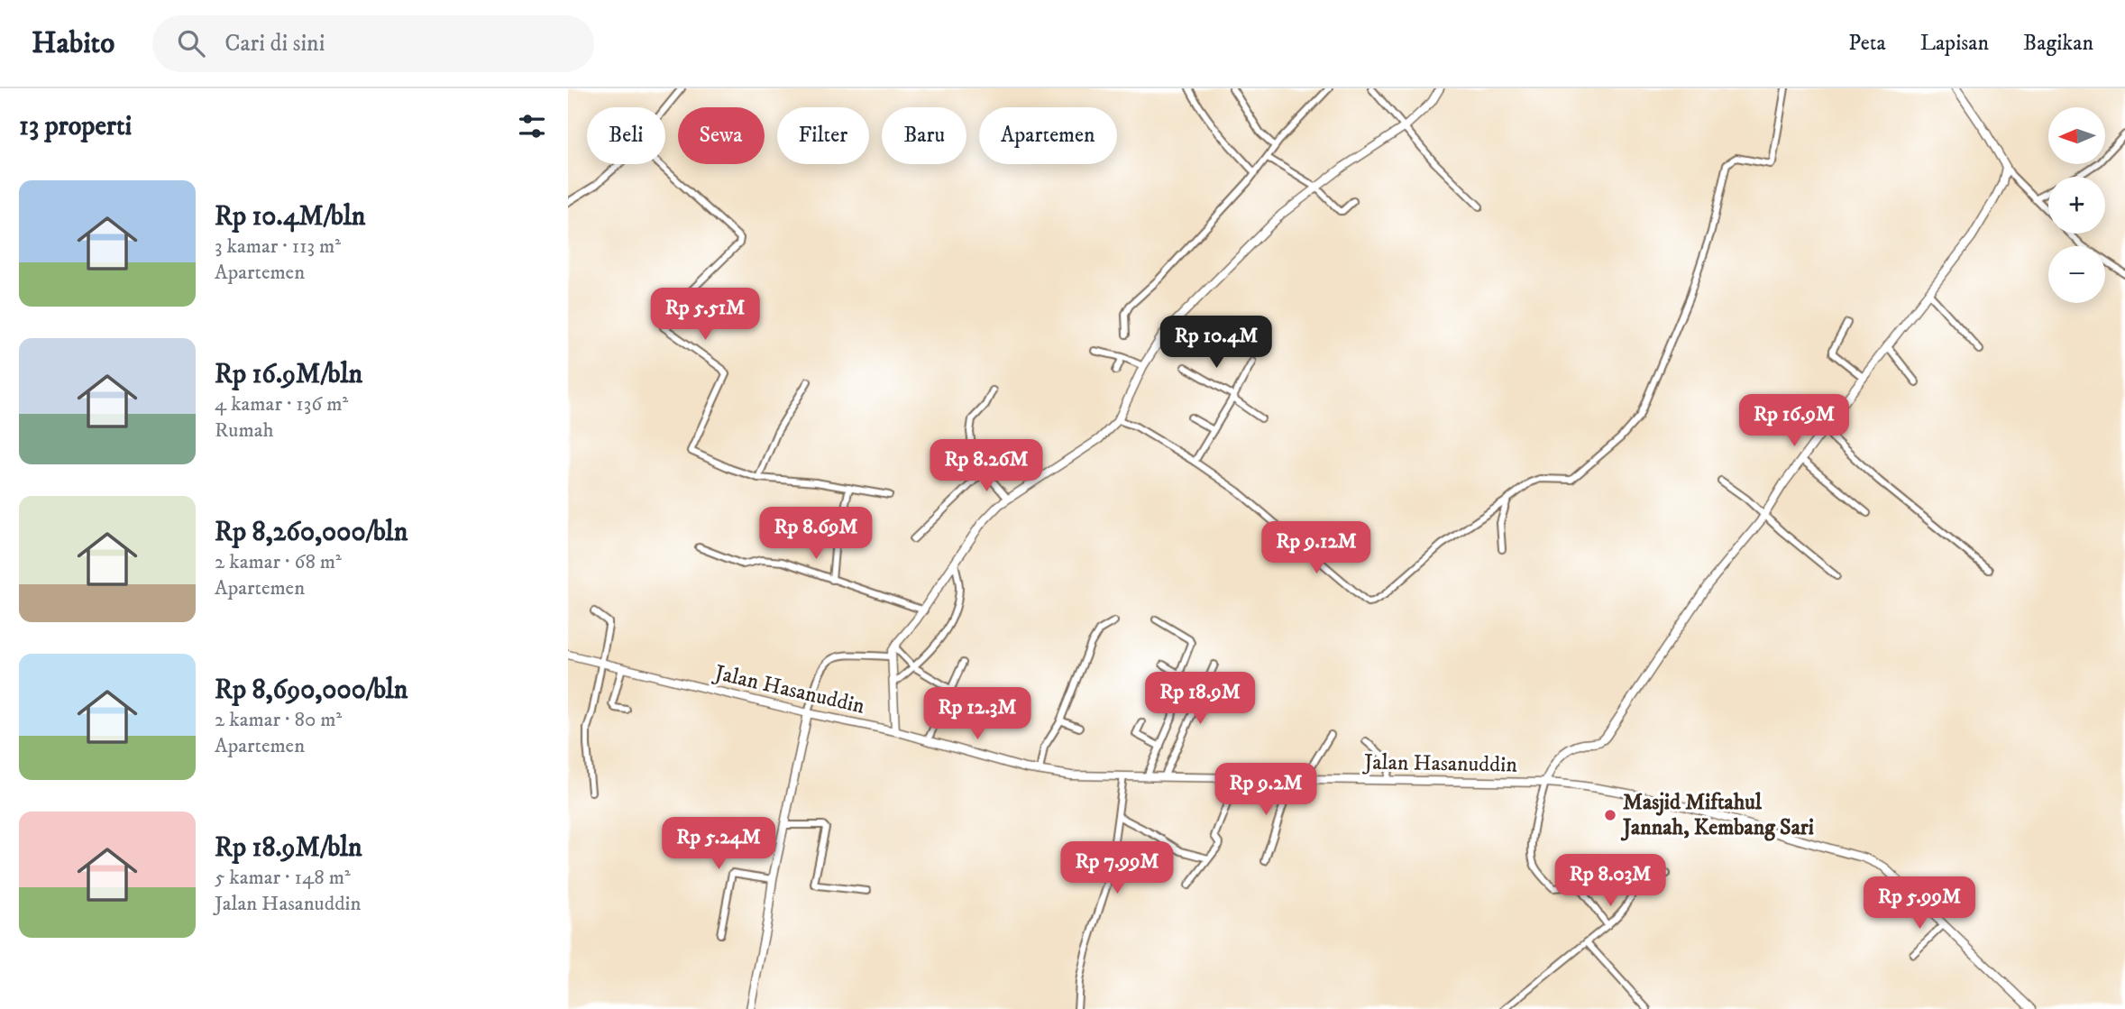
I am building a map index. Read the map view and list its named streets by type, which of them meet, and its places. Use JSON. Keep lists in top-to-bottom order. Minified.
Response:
{"streets":{"street":["Jalan Hasanuddin"]},"places":["Masjid Miftahul Jannah, Kembang Sari"],"north":"left","page":{"header":"Habito","search":"Cari di sini","nav":["Peta","Lapisan","Bagikan"],"heading":"13 properti","map_buttons":["+","−"],"chip":["Beli","Sewa","Filter","Baru","Apartemen"],"list":[{"name":"Rp 10.4M/bln","note":"3 kamar · 113 m² · Apartemen"},{"name":"Rp 16.9M/bln","note":"4 kamar · 136 m² · Rumah"},{"name":"Rp 8,260,000/bln","note":"2 kamar · 68 m² · Apartemen"},{"name":"Rp 8,690,000/bln","note":"2 kamar · 80 m² · Apartemen"},{"name":"Rp 18.9M/bln","note":"5 kamar · 148 m² · Jalan Hasanuddin"}],"price":["Rp 5.51M","Rp 10.4M","Rp 16.9M","Rp 8.26M","Rp 8.69M","Rp 9.12M","Rp 18.9M","Rp 12.3M","Rp 9.2M","Rp 5.24M","Rp 7.99M","Rp 8.03M","Rp 5.99M"]}}
